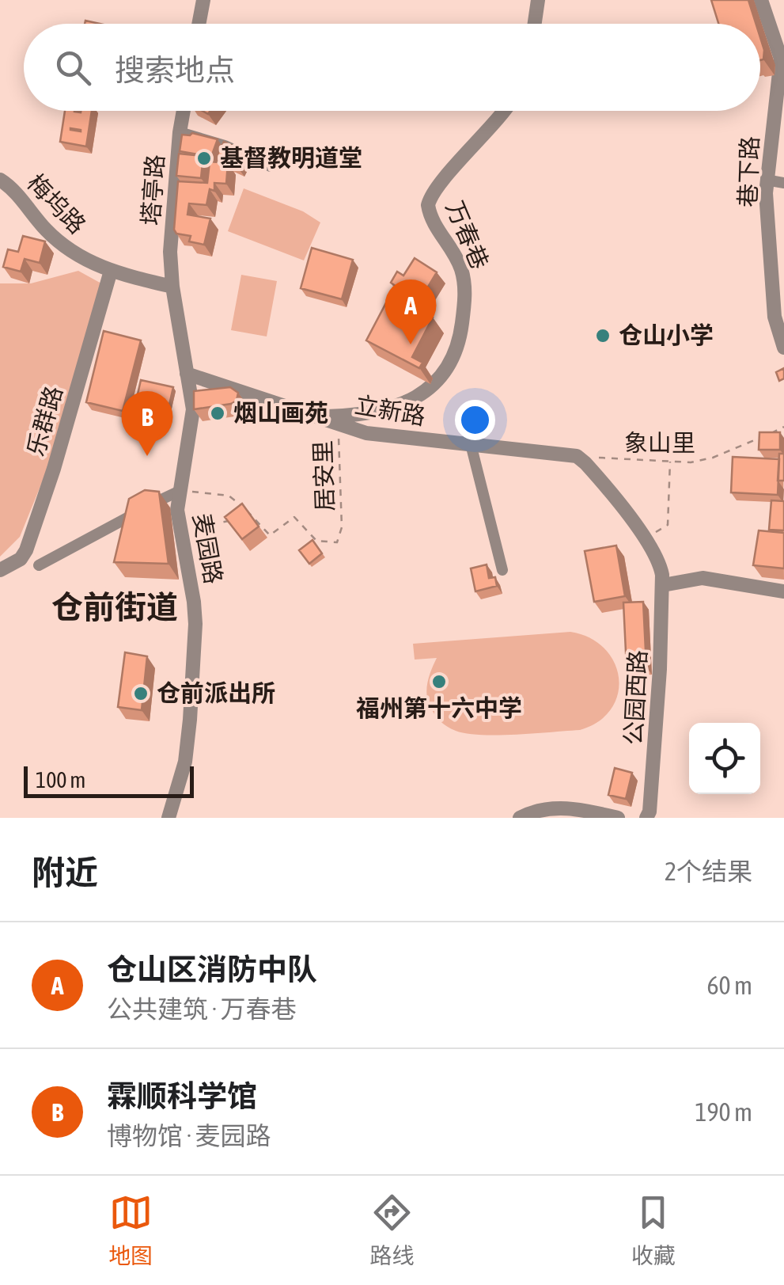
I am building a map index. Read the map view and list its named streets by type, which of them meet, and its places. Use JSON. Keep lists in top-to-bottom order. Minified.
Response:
{"streets":{"street":["巷下路","塔亭路","梅坞路","万春巷","立新路","乐群路","麦园路","公园西路"],"path":["象山里","居安里"]},"crossings":[["塔亭路","梅坞路"],["塔亭路","麦园路"],["梅坞路","乐群路"],["梅坞路","麦园路"],["万春巷","立新路"],["立新路","象山里"],["立新路","居安里"],["立新路","麦园路"]],"districts":["仓前街道"],"places":["基督教明道堂","仓山小学","烟山画苑","福州第十六中学","仓前派出所"],"scale_bar":"100 m","page":{"search":"搜索地点","pins":["A","B"],"scale":"100 m","heading":["附近","2个结果"],"list":[{"mark":"A","name":"仓山区消防中队","note":"公共建筑 · 万春巷","value":"60 m"},{"mark":"B","name":"霖顺科学馆","note":"博物馆 · 麦园路","value":"190 m"}],"nav":["地图","路线","收藏"]}}
